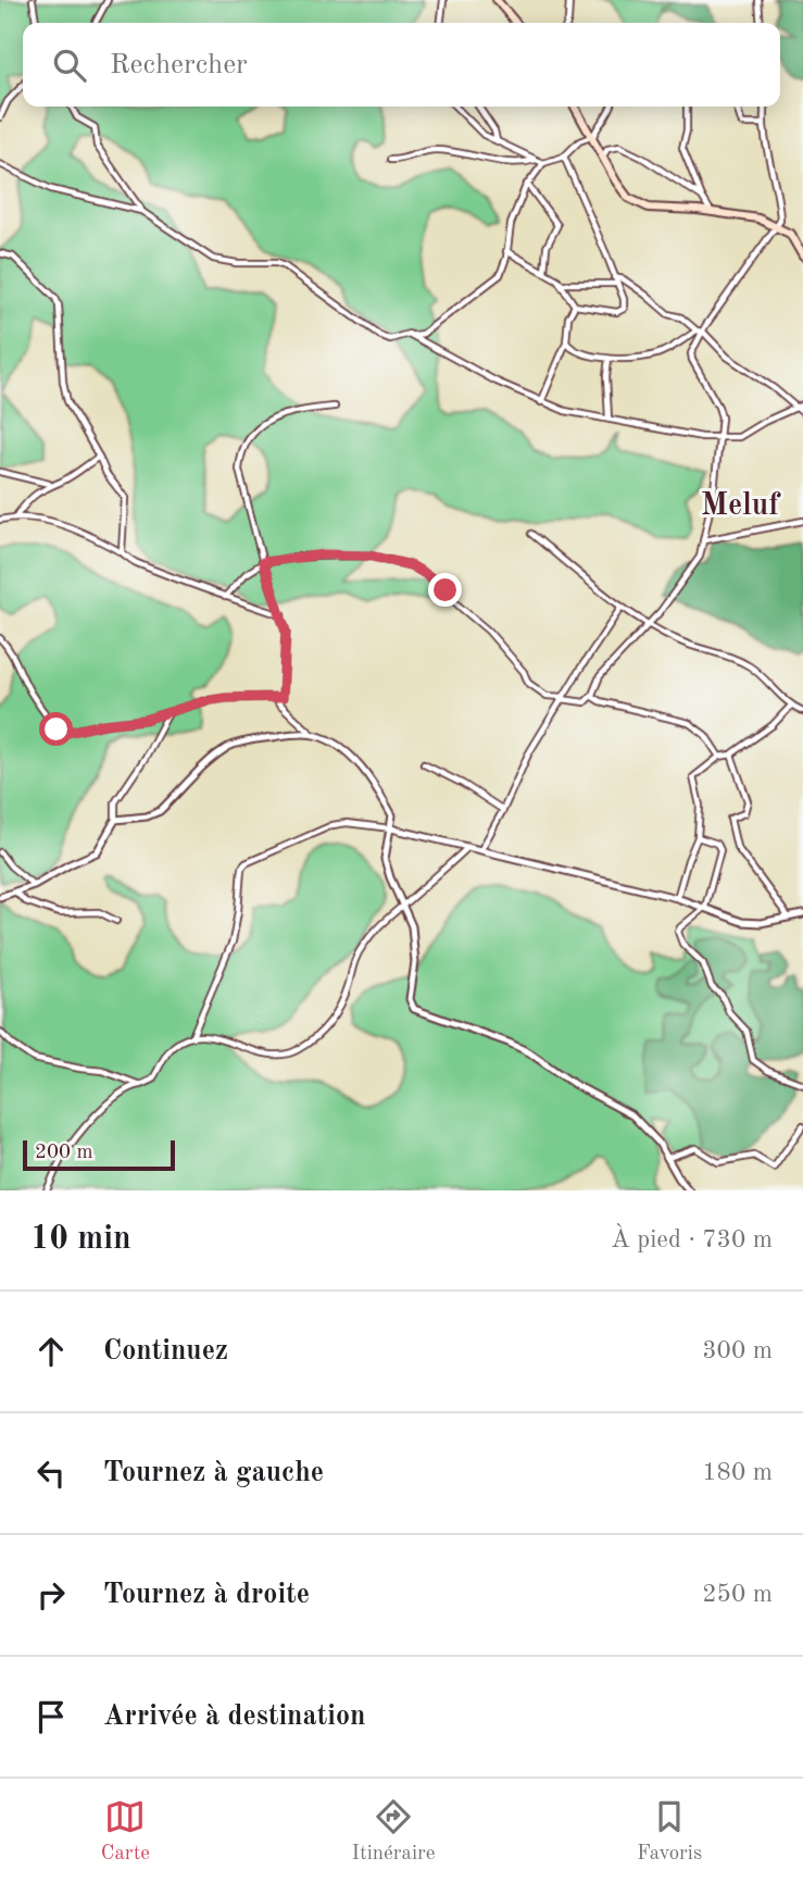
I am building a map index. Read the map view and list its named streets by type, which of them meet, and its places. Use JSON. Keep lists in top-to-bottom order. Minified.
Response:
{"districts":["Meluf"],"scale_bar":"200 m","page":{"search":"Rechercher","scale":"200 m","heading":["10 min","À pied · 730 m"],"list":[["Continuez","300 m"],["Tournez à gauche","180 m"],["Tournez à droite","250 m"],"Arrivée à destination"],"nav":["Carte","Itinéraire","Favoris"]}}
